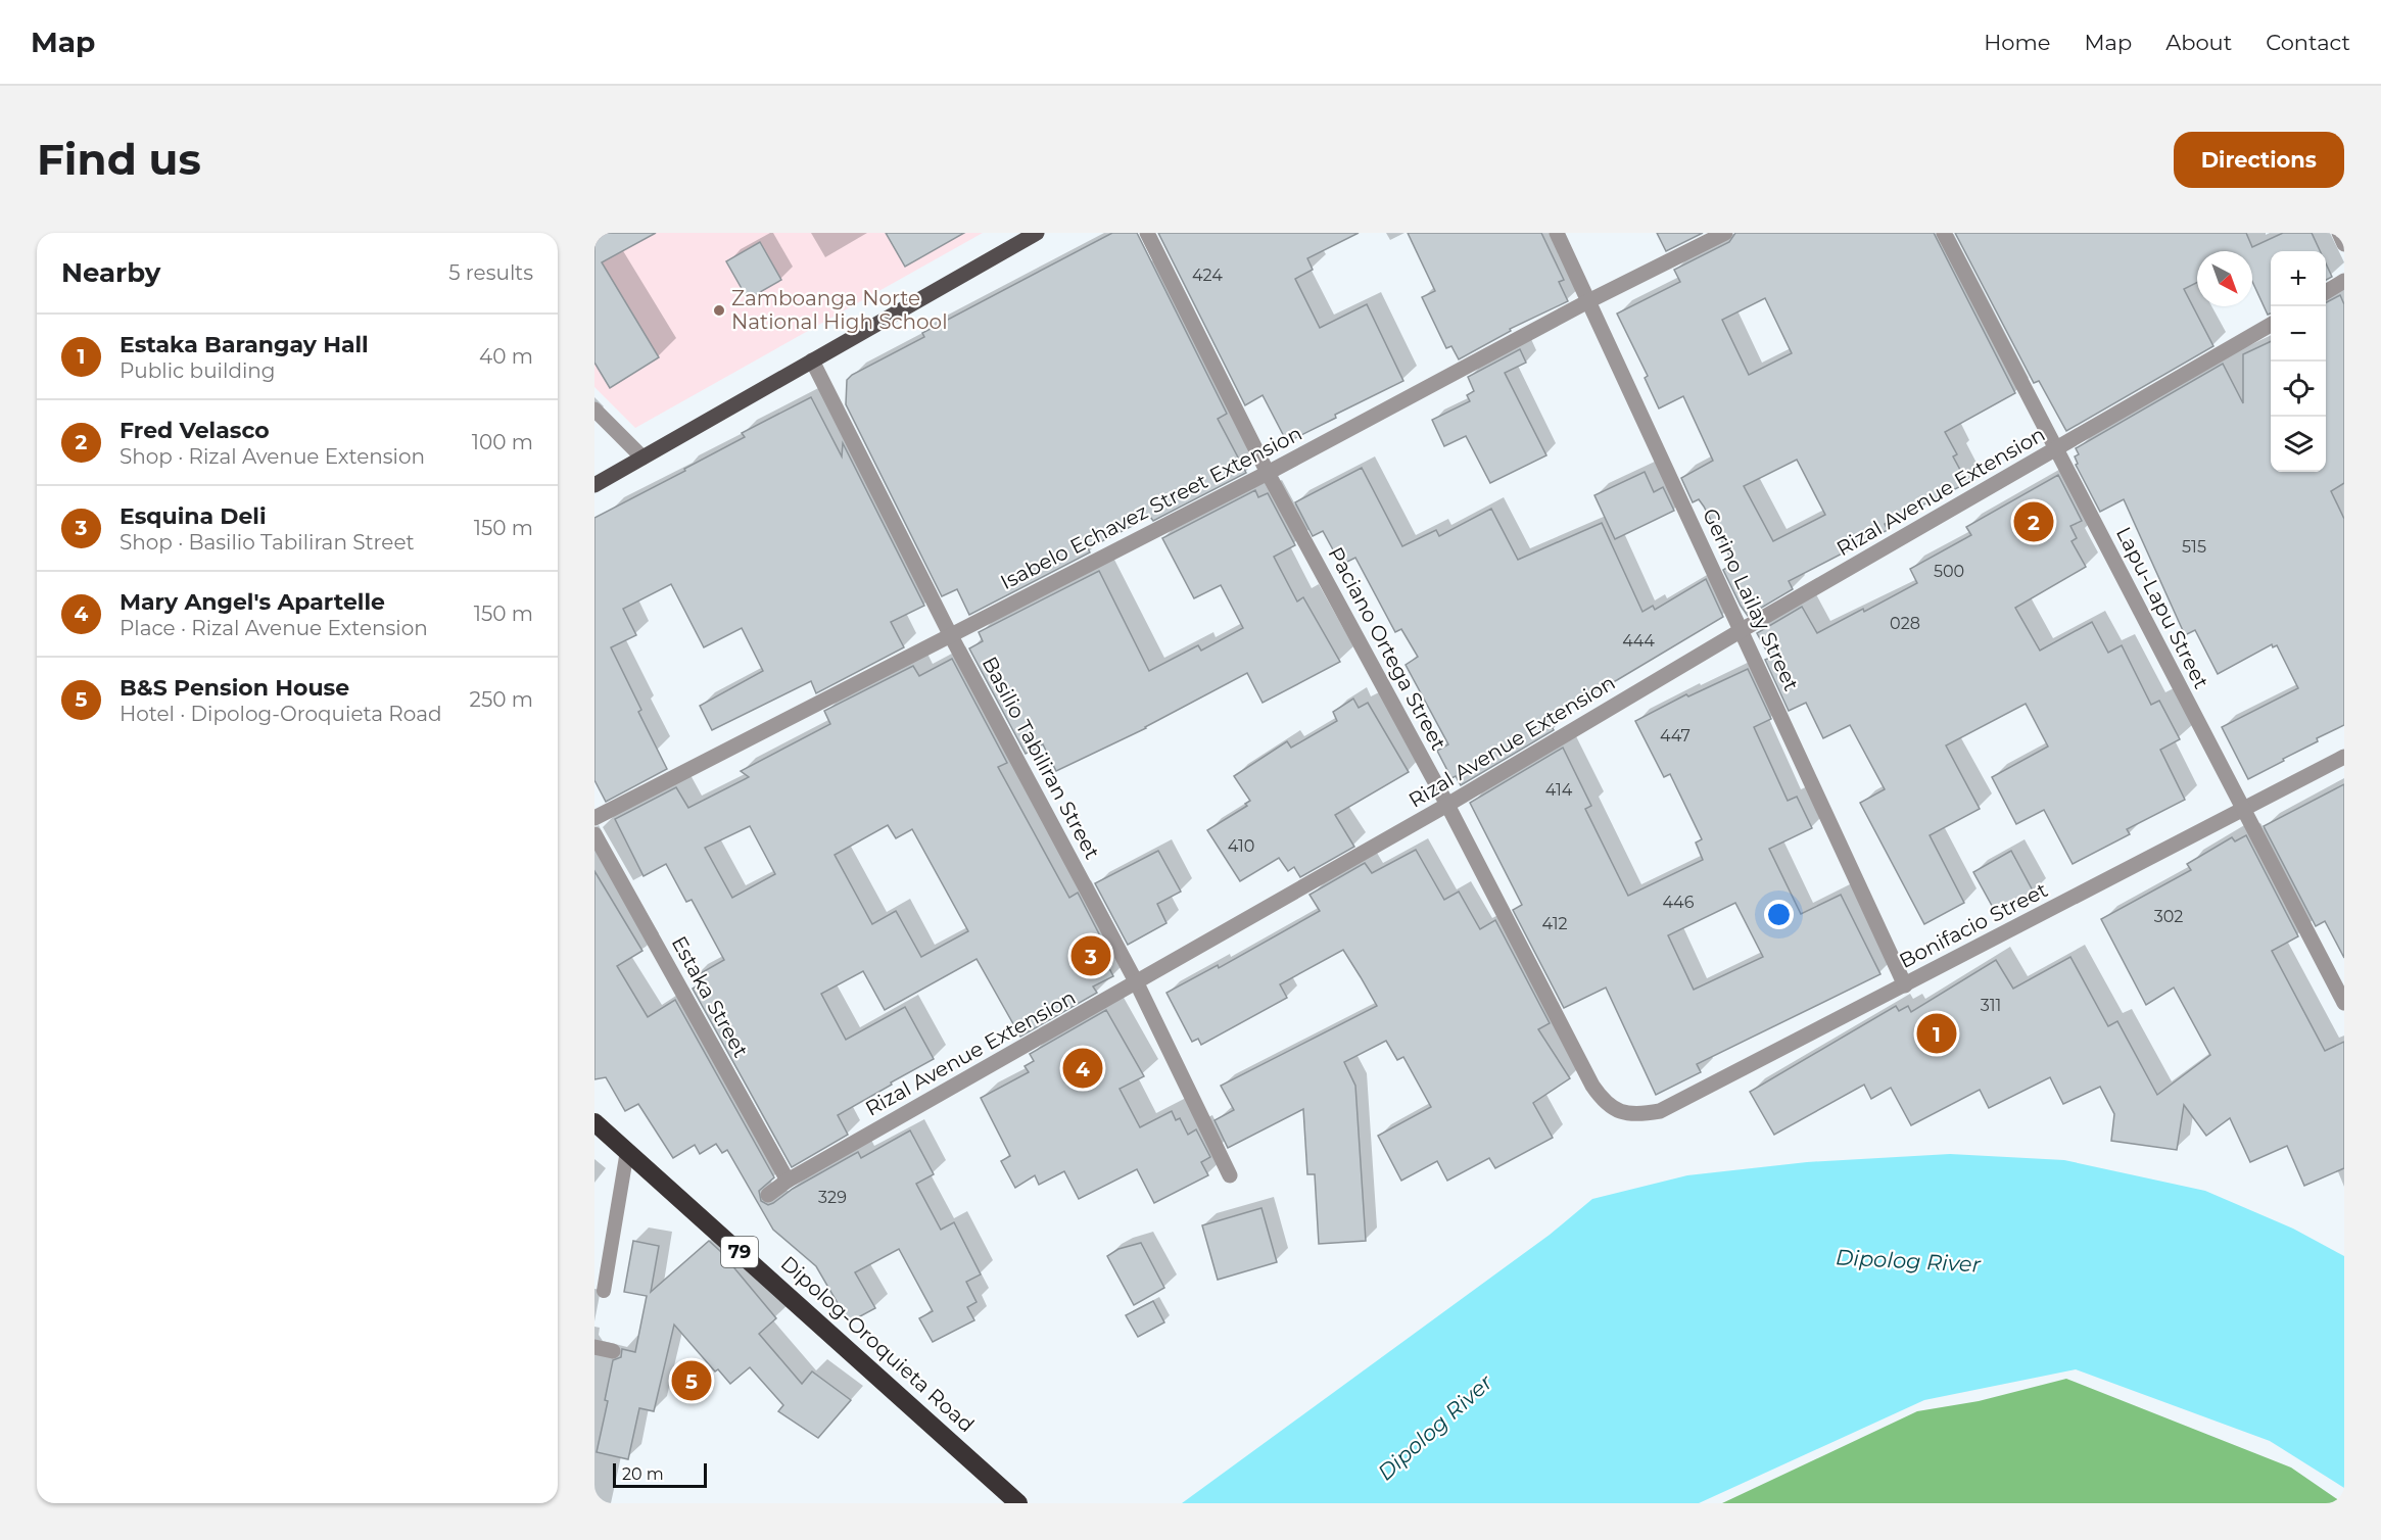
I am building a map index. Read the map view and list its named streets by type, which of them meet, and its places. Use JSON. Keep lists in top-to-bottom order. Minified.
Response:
{"streets":{"highway":["79","Dipolog-Oroquieta Road"],"street":["Rizal Avenue Extension","Isabelo Echavez Street Extension","Gerino Lailay Street","Lapu-Lapu Street","Paciano Ortega Street","Basilio Tabiliran Street","Bonifacio Street","Estaka Street"]},"crossings":[["Rizal Avenue Extension","Gerino Lailay Street"],["Rizal Avenue Extension","Lapu-Lapu Street"],["Rizal Avenue Extension","Paciano Ortega Street"],["Rizal Avenue Extension","Basilio Tabiliran Street"],["Rizal Avenue Extension","Estaka Street"],["Isabelo Echavez Street Extension","Gerino Lailay Street"],["Isabelo Echavez Street Extension","Paciano Ortega Street"],["Isabelo Echavez Street Extension","Basilio Tabiliran Street"],["Gerino Lailay Street","Bonifacio Street"],["Lapu-Lapu Street","Bonifacio Street"],["Paciano Ortega Street","Bonifacio Street"]],"water":["Dipolog River"],"places":["Zamboanga Norte National High School"],"house_numbers":["424","515","500","028","444","447","414","410","446","302","412","311","329"],"scale_bar":"20 m","north":"bottom right","page":{"header":"Map","nav":["Home","Map","About","Contact"],"buttons":"Directions","title":"Find us","heading":["Nearby","5 results"],"map_buttons":["+","−"],"list":[{"mark":"1","name":"Estaka Barangay Hall","note":"Public building","value":"40 m"},{"mark":"2","name":"Fred Velasco","note":"Shop · Rizal Avenue Extension","value":"100 m"},{"mark":"3","name":"Esquina Deli","note":"Shop · Basilio Tabiliran Street","value":"150 m"},{"mark":"4","name":"Mary Angel's Apartelle","note":"Place · Rizal Avenue Extension","value":"150 m"},{"mark":"5","name":"B&S Pension House","note":"Hotel · Dipolog-Oroquieta Road","value":"250 m"}],"pins":["2","3","1","4","5"],"scale":"20 m"}}
